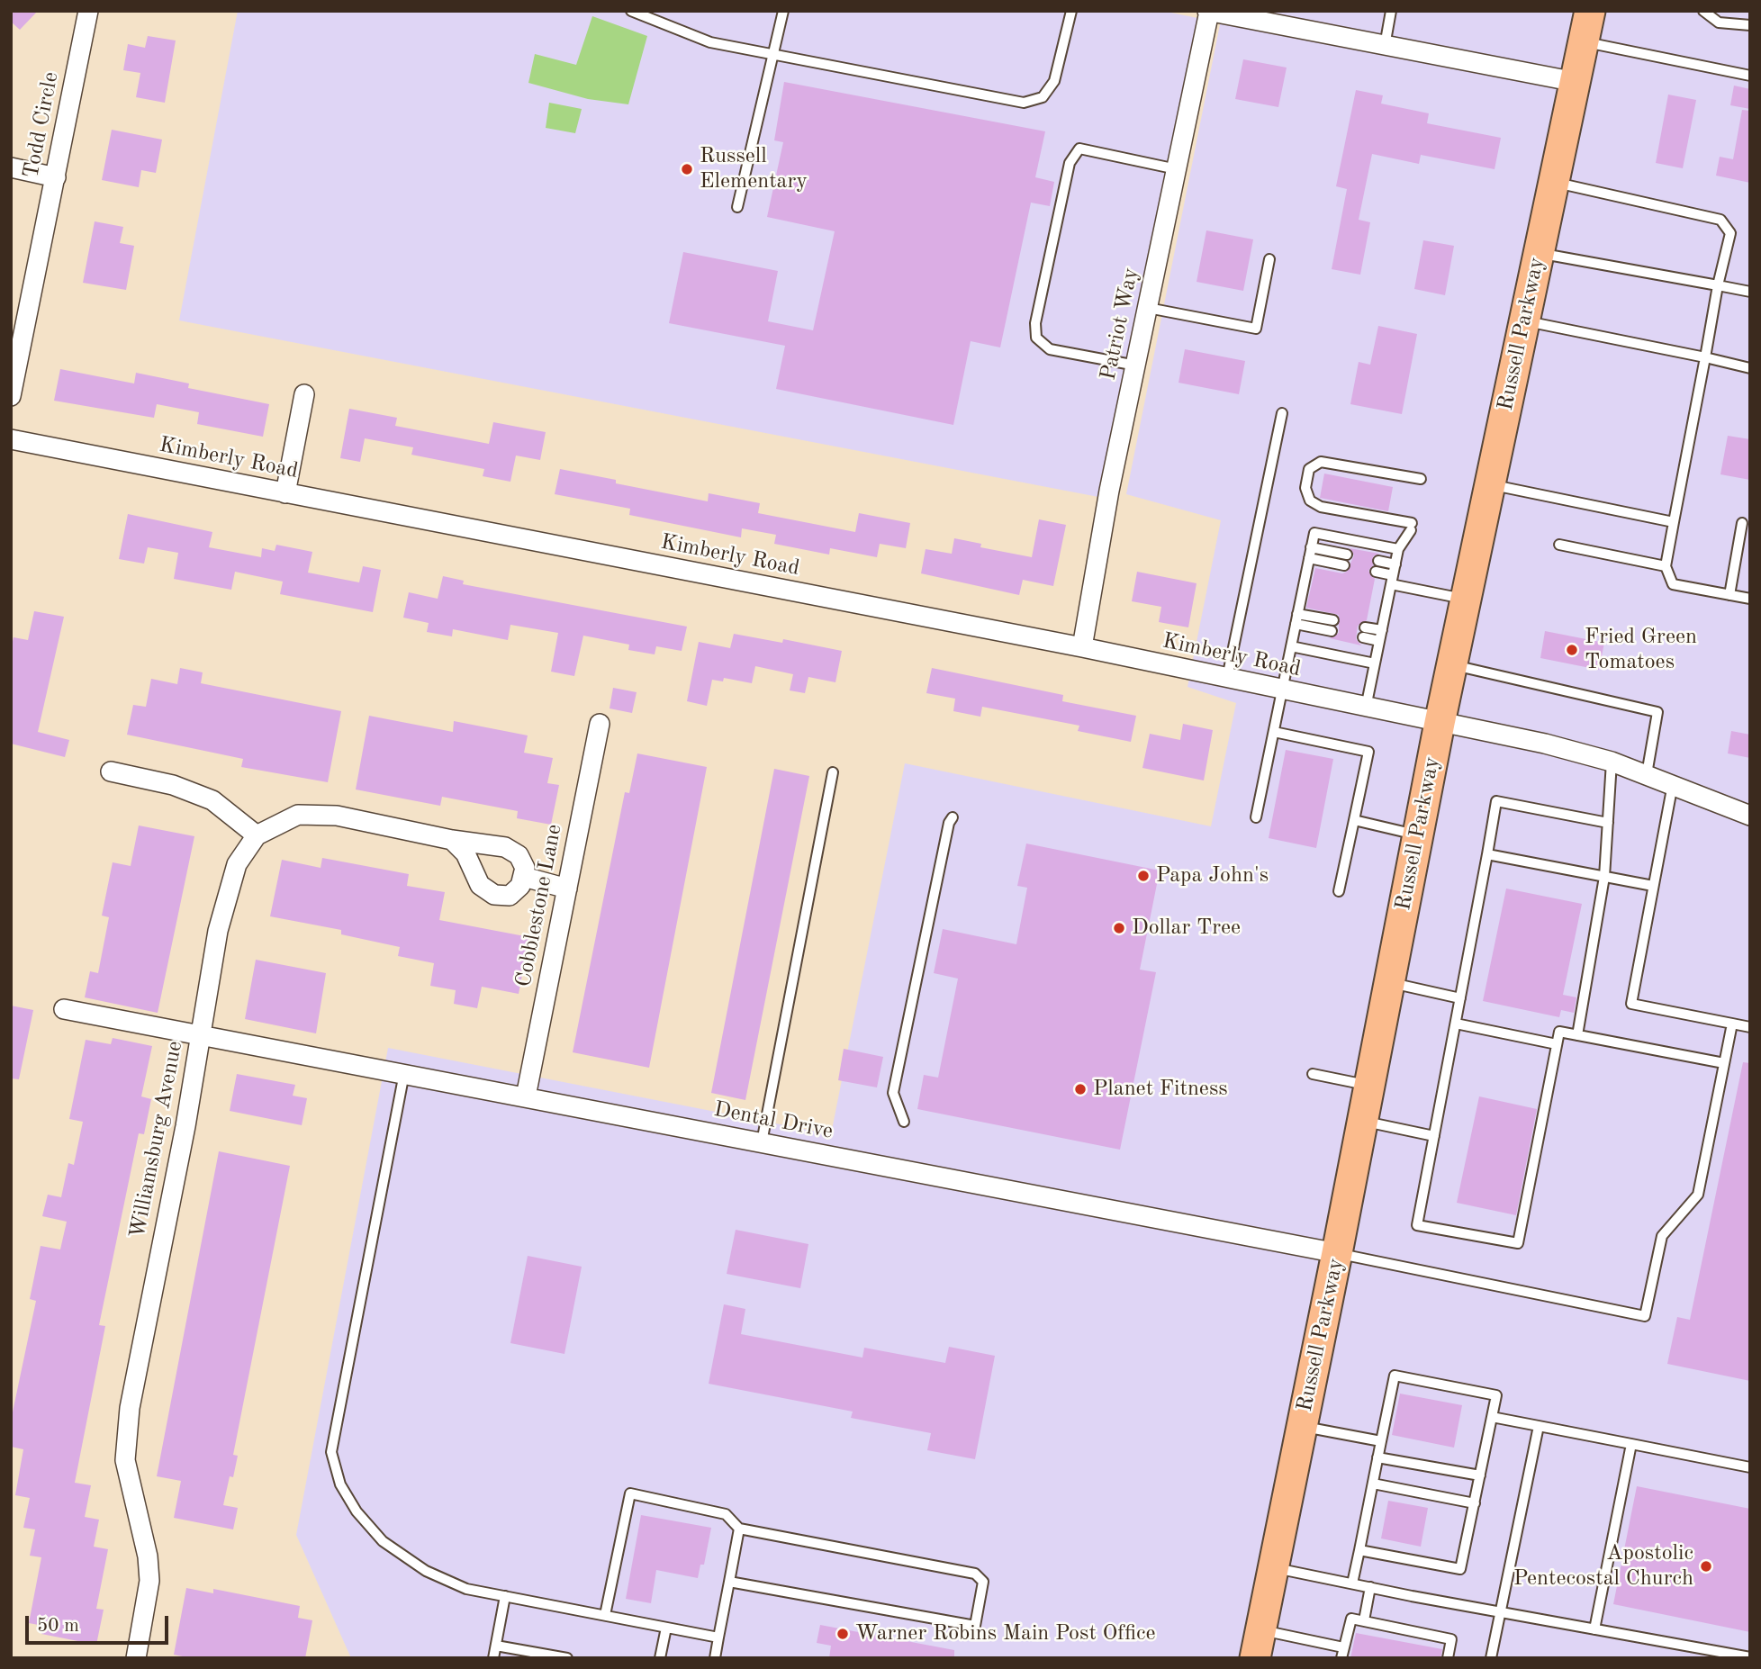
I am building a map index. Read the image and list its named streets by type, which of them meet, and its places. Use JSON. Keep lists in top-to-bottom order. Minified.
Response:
{"streets":{"main road":["Russell Parkway"],"street":["Todd Circle","Patriot Way","Kimberly Road","Cobblestone Lane","Dental Drive","Williamsburg Avenue"]},"crossings":[["Patriot Way","Kimberly Road"],["Russell Parkway","Kimberly Road"],["Russell Parkway","Dental Drive"],["Cobblestone Lane","Dental Drive"],["Dental Drive","Williamsburg Avenue"]],"places":["Russell Elementary","Fried Green Tomatoes","Papa John's","Dollar Tree","Planet Fitness","Apostolic Pentecostal Church","Warner Robins Main Post Office"],"scale_bar":"50 m"}
